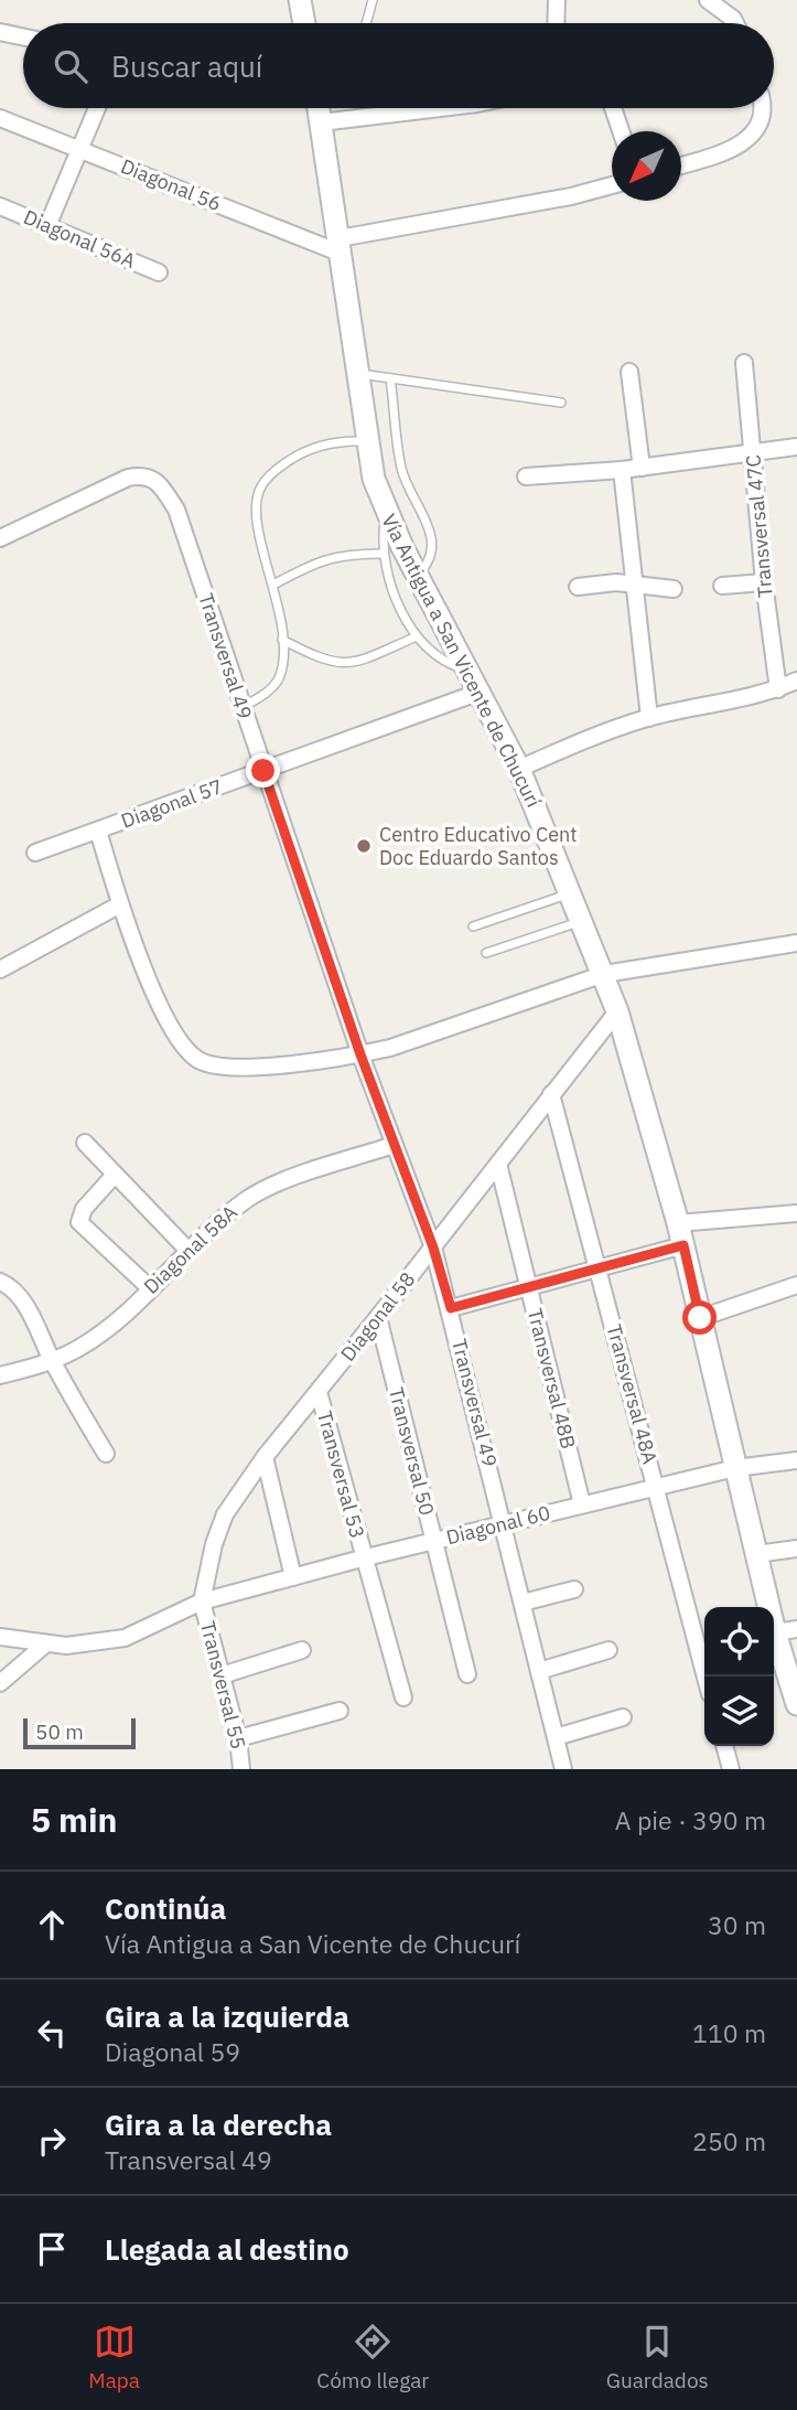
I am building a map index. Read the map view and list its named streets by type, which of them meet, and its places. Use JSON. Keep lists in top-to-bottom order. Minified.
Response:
{"streets":{"main road":["Vía Antigua a San Vicente de Chucurí"],"street":["Diagonal 56","Diagonal 56A","Transversal 47C","Transversal 49","Diagonal 57","Diagonal 58A","Diagonal 58","Transversal 48B","Transversal 48A","Transversal 50","Transversal 53","Diagonal 60","Transversal 55"]},"crossings":[["Diagonal 56","Vía Antigua a San Vicente de Chucurí"],["Transversal 49","Diagonal 57"],["Transversal 49","Diagonal 58A"],["Transversal 49","Diagonal 58"],["Transversal 49","Diagonal 60"],["Vía Antigua a San Vicente de Chucurí","Diagonal 57"],["Vía Antigua a San Vicente de Chucurí","Diagonal 58"],["Vía Antigua a San Vicente de Chucurí","Diagonal 60"],["Diagonal 58","Transversal 48B"],["Diagonal 58","Transversal 48A"],["Diagonal 58","Transversal 50"],["Diagonal 58","Transversal 53"],["Diagonal 58","Diagonal 60"],["Diagonal 58","Transversal 55"],["Transversal 48B","Diagonal 60"],["Transversal 48A","Diagonal 60"],["Transversal 50","Diagonal 60"],["Transversal 53","Diagonal 60"],["Diagonal 60","Transversal 55"]],"places":["Centro Educativo Cent Doc Eduardo Santos"],"scale_bar":"50 m","north":"bottom left","page":{"search":"Buscar aquí","scale":"50 m","heading":["5 min","A pie · 390 m"],"list":[["Continúa","Vía Antigua a San Vicente de Chucurí","30 m"],["Gira a la izquierda","Diagonal 59","110 m"],["Gira a la derecha","Transversal 49","250 m"],"Llegada al destino"],"nav":["Mapa","Cómo llegar","Guardados"]}}
